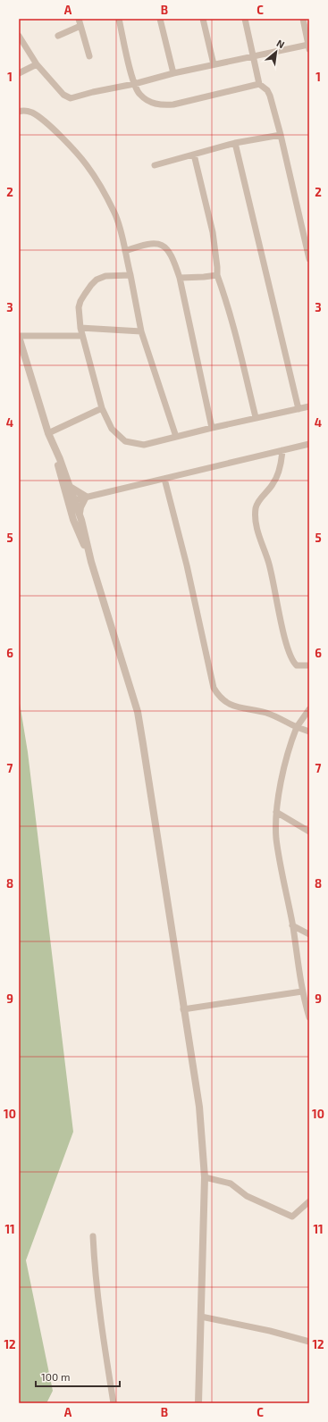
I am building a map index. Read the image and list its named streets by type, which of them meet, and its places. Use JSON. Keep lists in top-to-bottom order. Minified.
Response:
{"scale_bar":"100 m","north":"top right","grid":{"columns":["A","B","C"],"rows":["1","2","3","4","5","6","7","8","9","10","11","12"]}}
